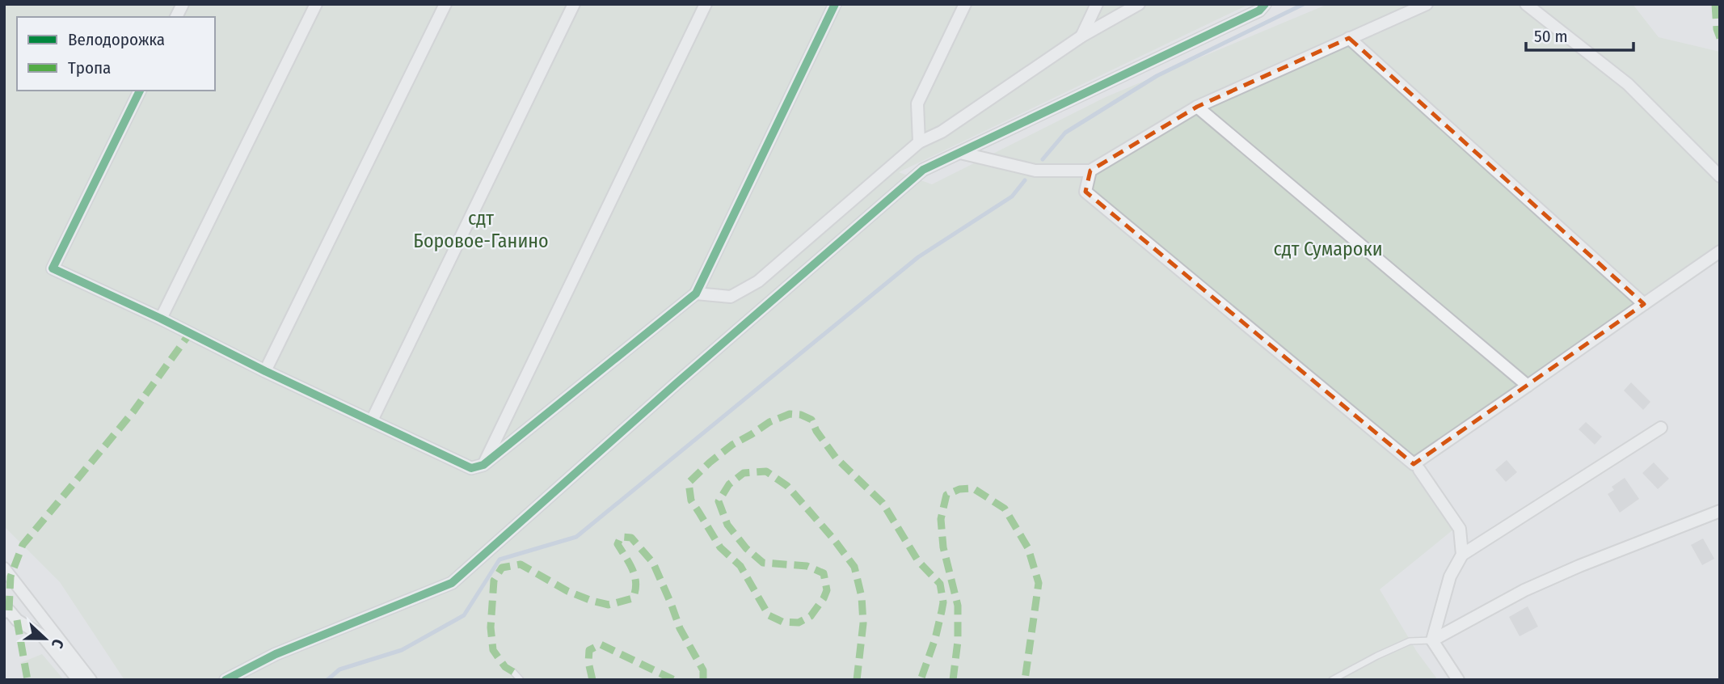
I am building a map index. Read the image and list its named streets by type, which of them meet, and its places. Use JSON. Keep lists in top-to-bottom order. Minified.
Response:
{"parks":["сдт Боровое-Ганино","сдт Сумароки"],"legend":["Велодорожка","Тропа"],"scale_bar":"50 m","north":"right"}
